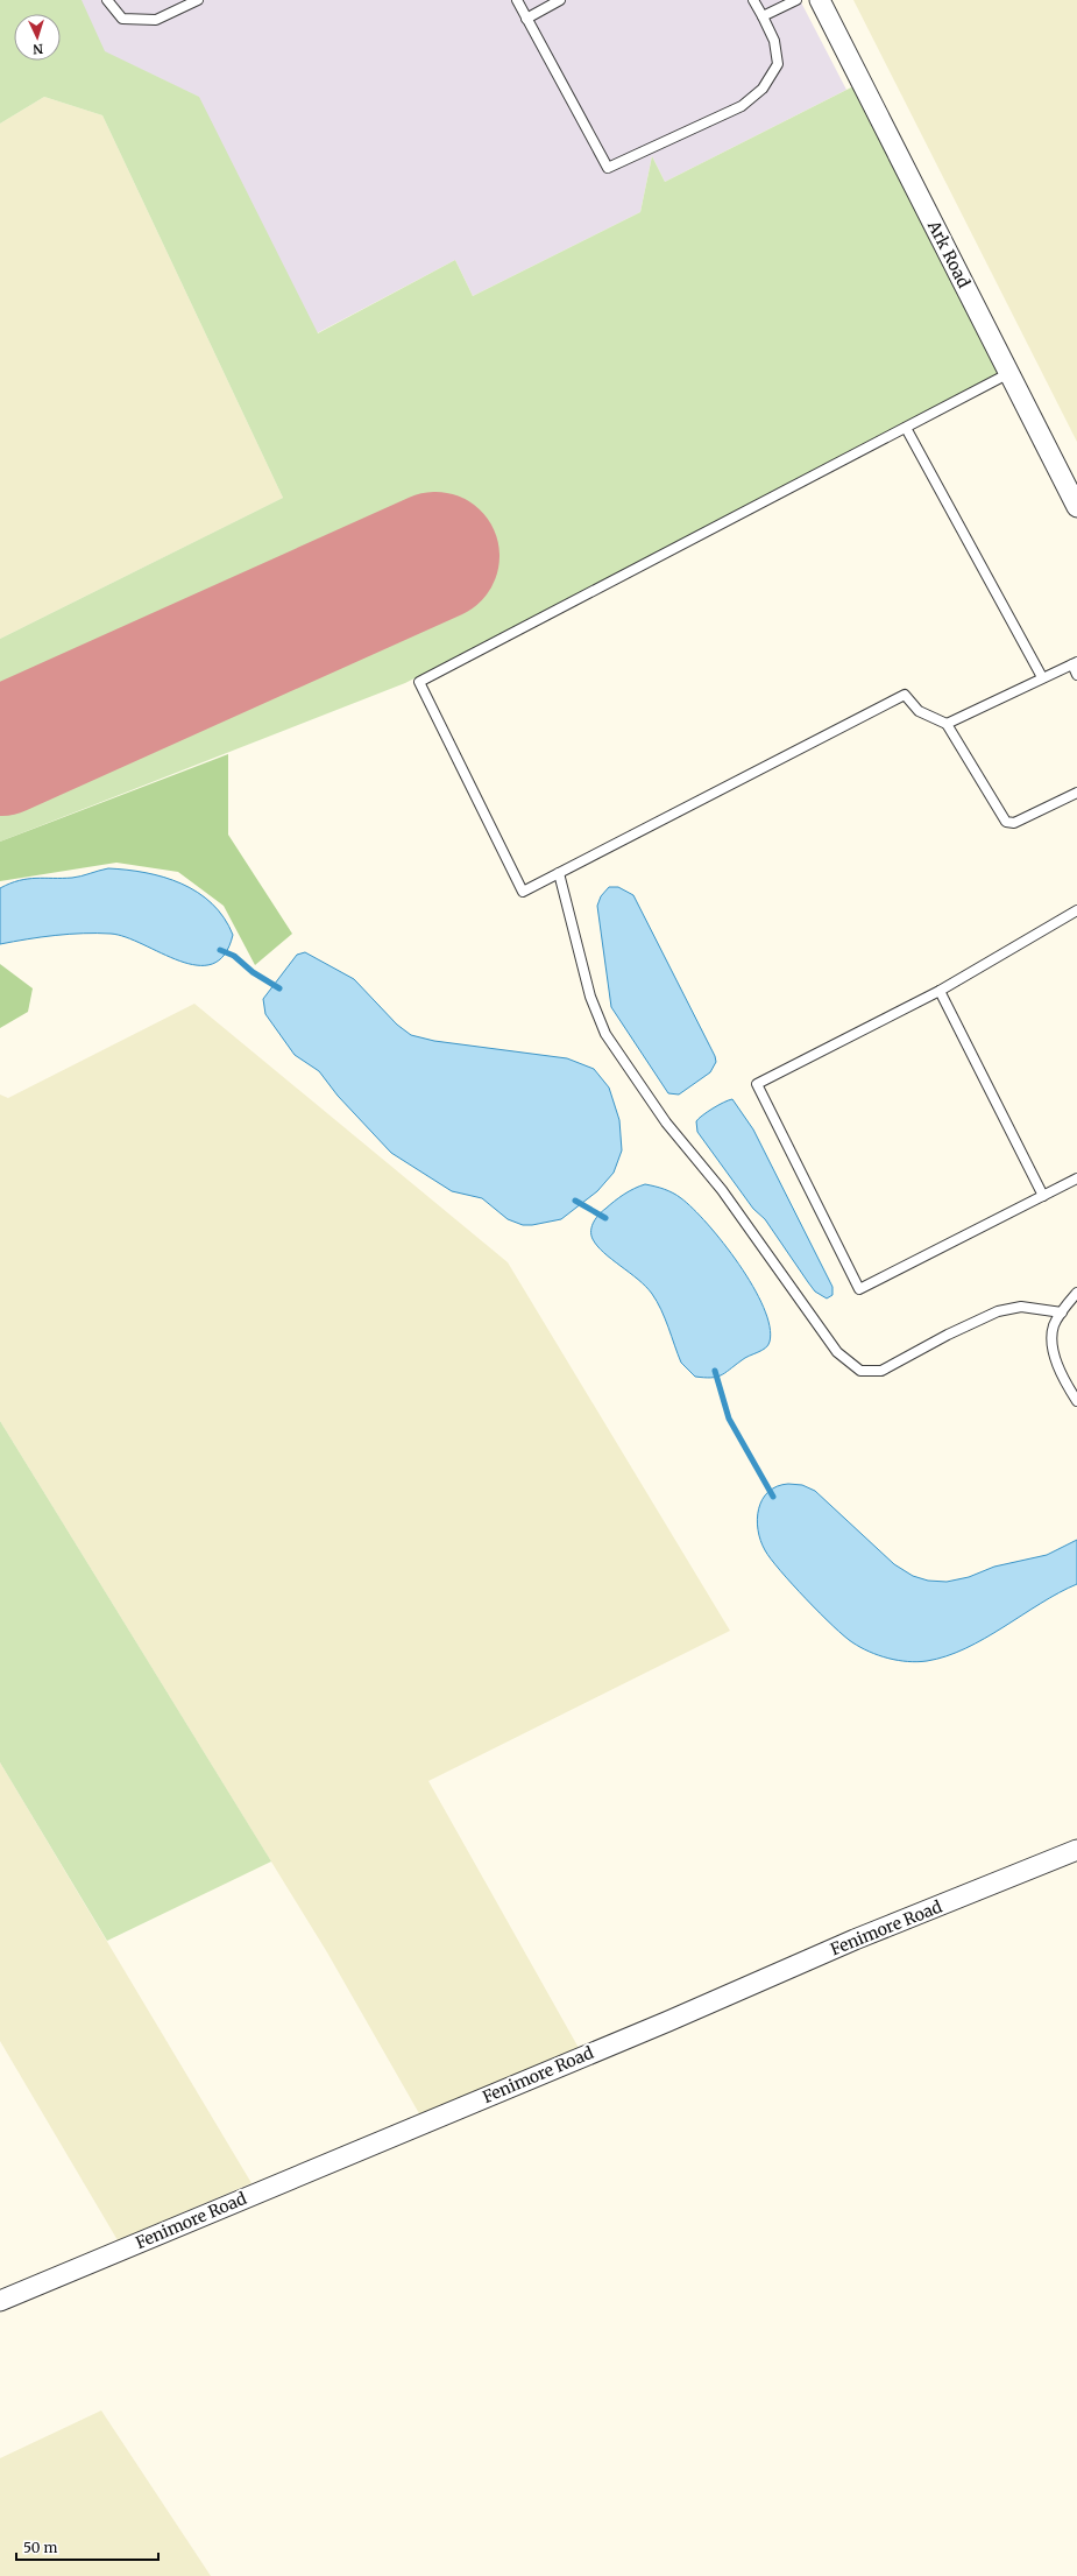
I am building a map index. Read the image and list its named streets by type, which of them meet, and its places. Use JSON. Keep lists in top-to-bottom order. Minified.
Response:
{"streets":{"street":["Ark Road","Fenimore Road"]},"scale_bar":"50 m","north":"bottom"}
